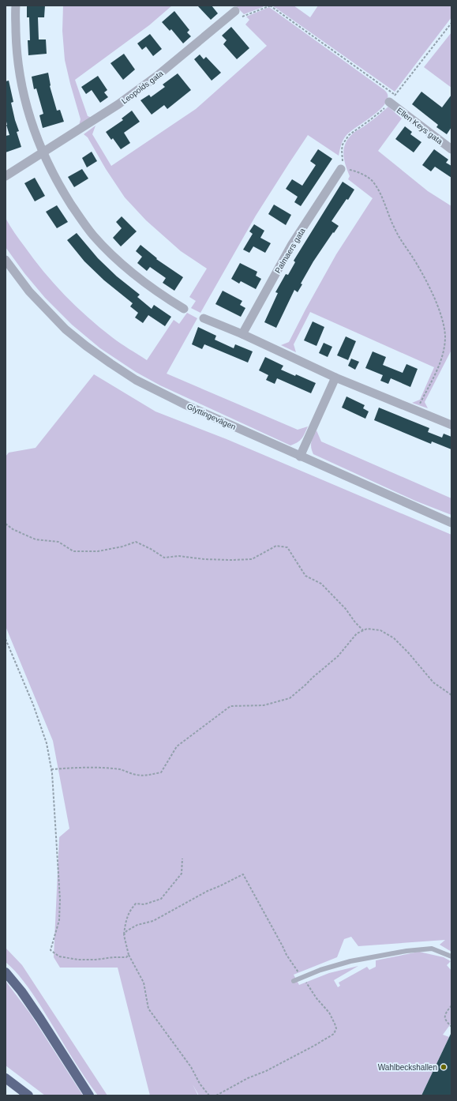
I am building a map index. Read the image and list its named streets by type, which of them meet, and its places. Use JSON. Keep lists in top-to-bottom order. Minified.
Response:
{"streets":{"street":["Leopolds gata","Ellen Keys gata","Palmaers gata","Glyttingevägen"]},"places":["Wahlbeckshallen"]}
